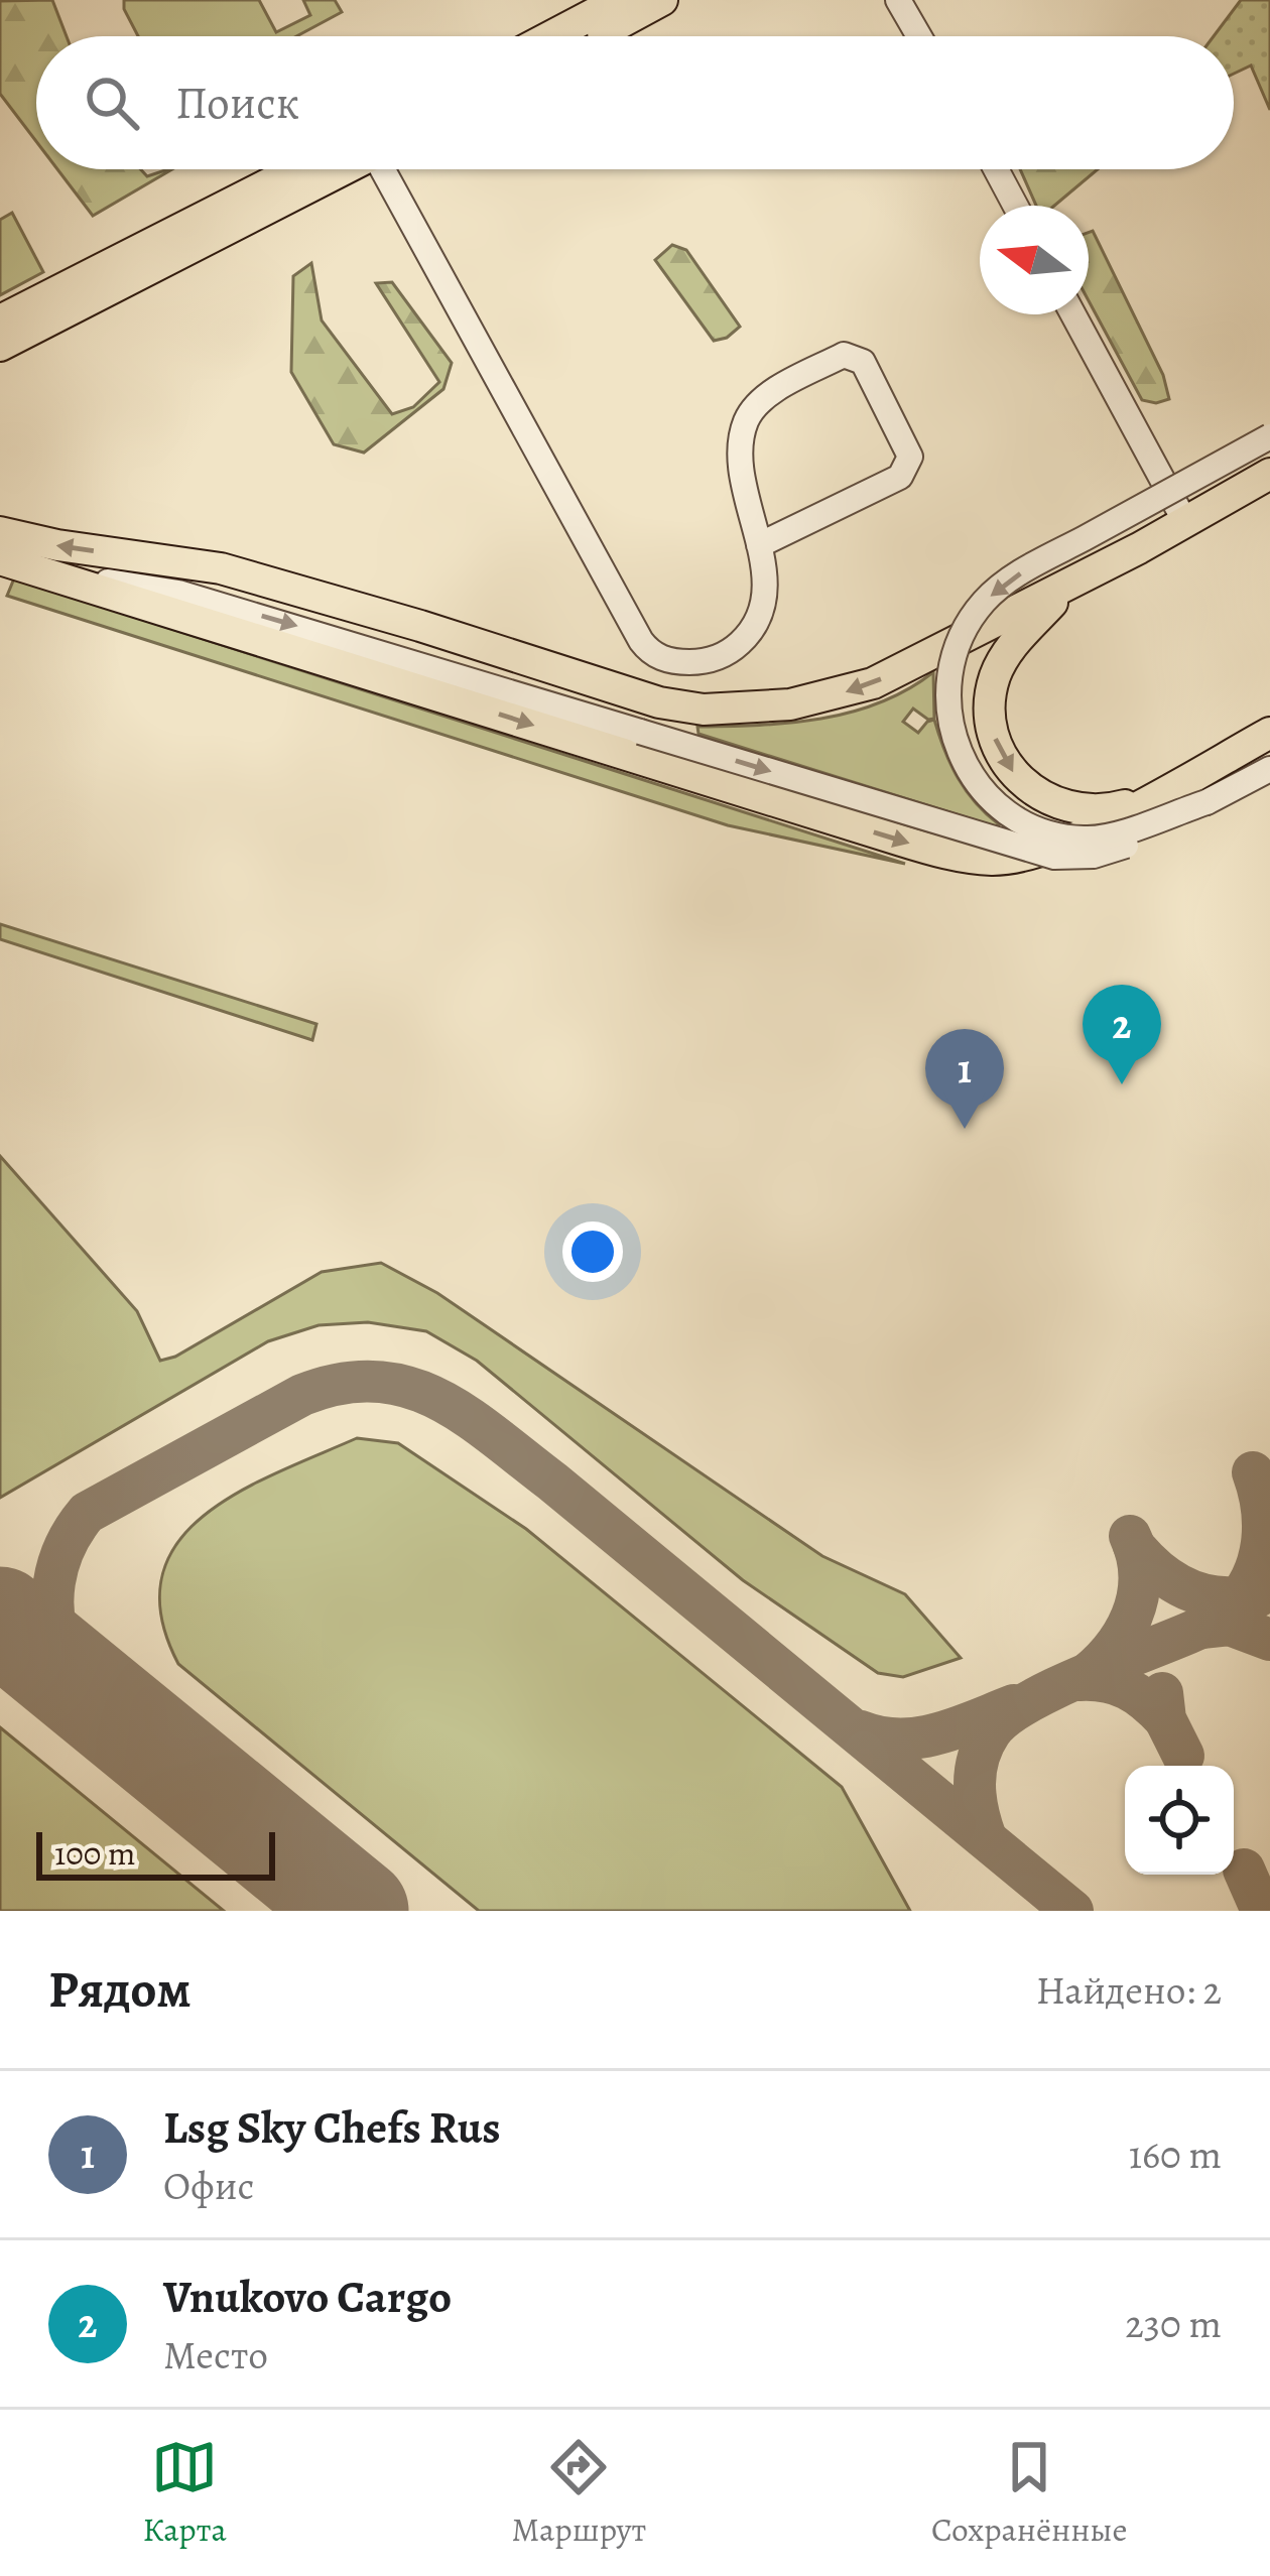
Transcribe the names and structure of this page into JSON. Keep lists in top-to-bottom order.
{
  "scale_bar": "100 m",
  "north": "left",
  "page": {
    "search": "Поиск",
    "pins": ["2", "1"],
    "scale": "100 m",
    "heading": ["Рядом", "Найдено: 2"],
    "list": [
      {
        "mark": "1",
        "name": "Lsg Sky Chefs Rus",
        "note": "Офис",
        "value": "160 m"
      },
      {
        "mark": "2",
        "name": "Vnukovo Cargo",
        "note": "Место",
        "value": "230 m"
      }
    ],
    "nav": ["Карта", "Маршрут", "Сохранённые"]
  }
}
